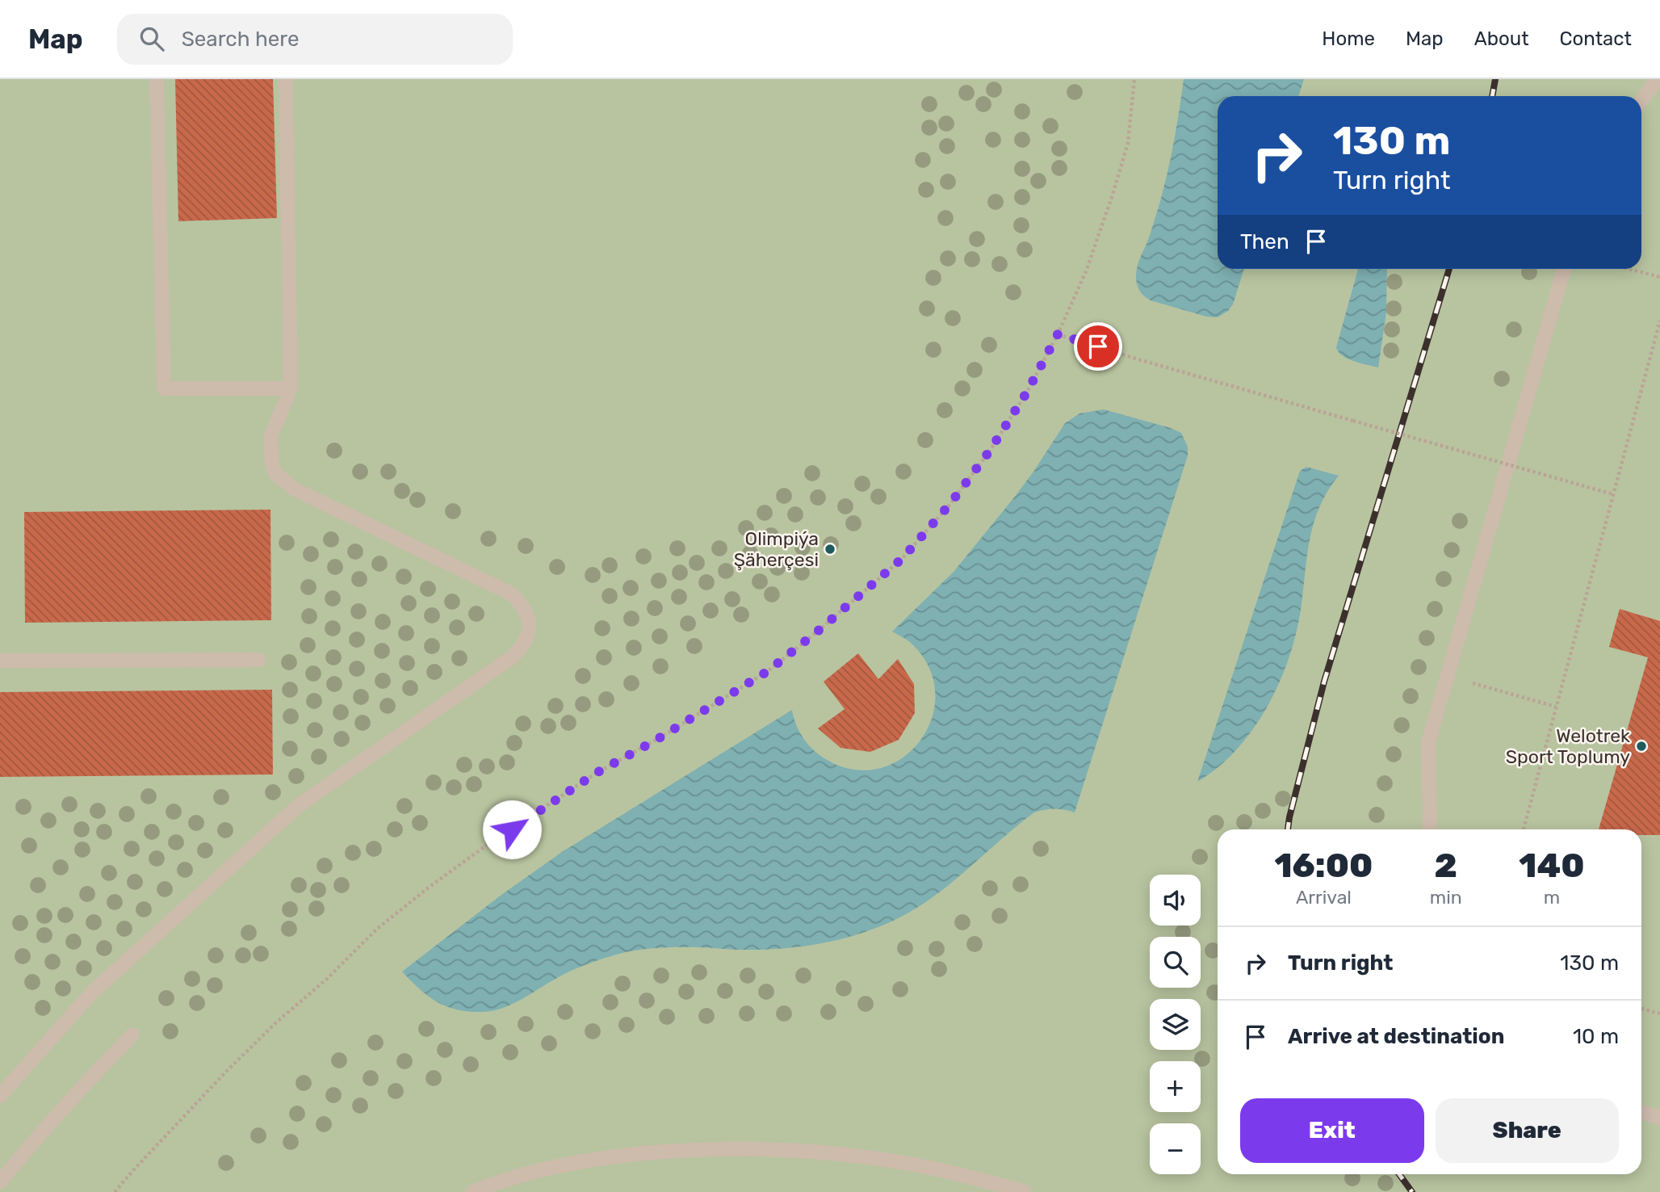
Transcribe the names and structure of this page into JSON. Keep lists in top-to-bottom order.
{
  "places": ["Olimpiýa Şäherçesi", "Welotrek Sport Toplumy"],
  "page": {
    "header": "Map",
    "search": "Search here",
    "nav": [
      "Home",
      "Map",
      "About",
      "Contact"
    ],
    "turn": ["130 m", "Turn right"],
    "then": "Then",
    "eta": [
      "16:00",
      "Arrival",
      "2",
      "min",
      "140",
      "m"
    ],
    "map_buttons": ["+", "−"],
    "list": [
      {
        "name": "Turn right",
        "value": "130 m"
      },
      {
        "name": "Arrive at destination",
        "value": "10 m"
      }
    ],
    "buttons": ["Exit", "Share"]
  }
}
